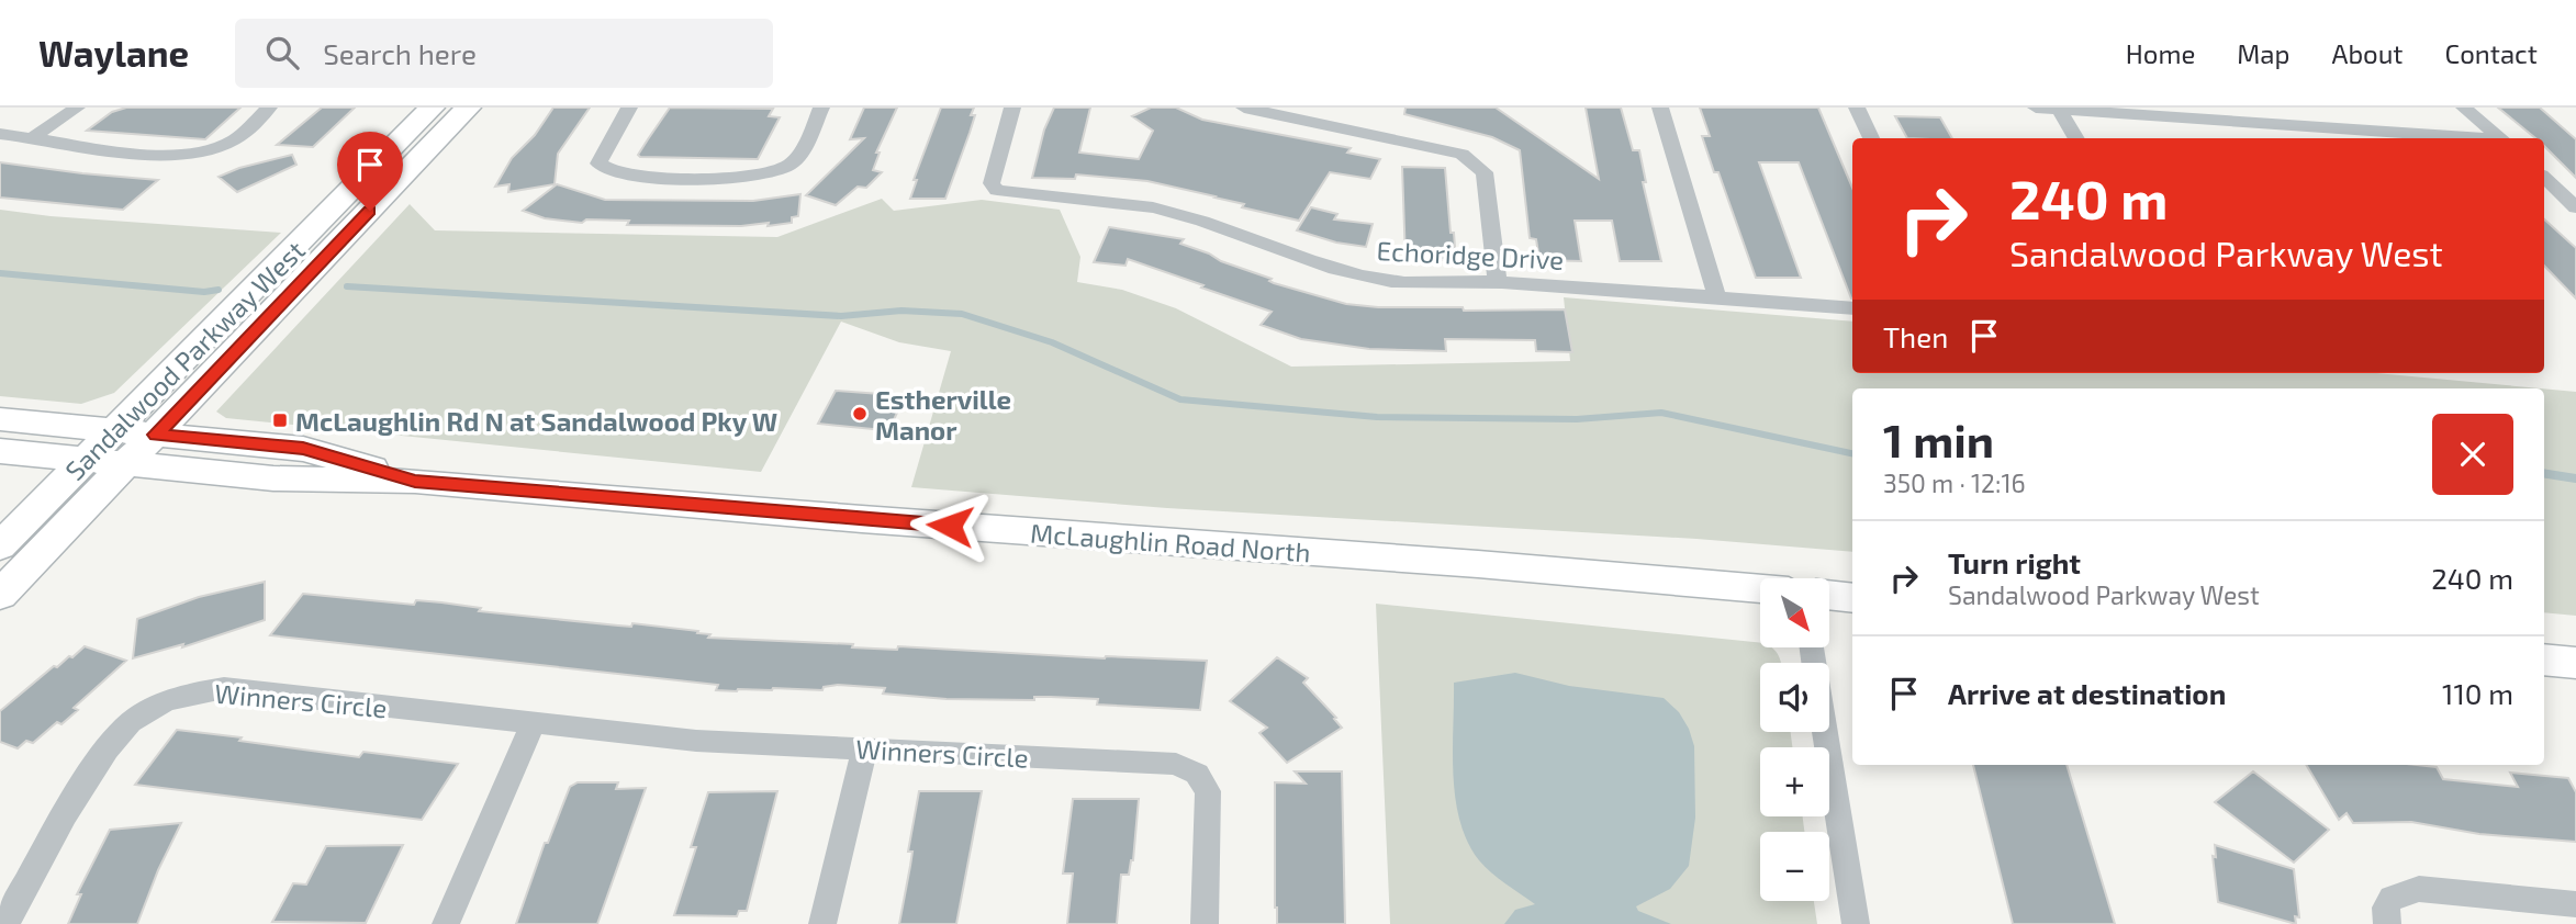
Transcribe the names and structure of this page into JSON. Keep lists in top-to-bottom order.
{
  "streets": {
    "main road": ["Sandalwood Parkway West", "McLaughlin Road North"],
    "street": ["Echoridge Drive", "Winners Circle"]
  },
  "crossings": [
    ["Sandalwood Parkway West", "McLaughlin Road North"]
  ],
  "places": {
    "other": ["Estherville Manor"],
    "transit": ["McLaughlin Rd N at Sandalwood Pky W"]
  },
  "north": "bottom right",
  "page": {
    "header": "Waylane",
    "search": "Search here",
    "nav": [
      "Home",
      "Map",
      "About",
      "Contact"
    ],
    "turn": ["240 m", "Sandalwood Parkway West"],
    "then": "Then",
    "heading": ["1 min", "350 m · 12:16"],
    "list": [
      {
        "name": "Turn right",
        "note": "Sandalwood Parkway West",
        "value": "240 m"
      },
      {
        "name": "Arrive at destination",
        "value": "110 m"
      }
    ],
    "map_buttons": ["+", "−"]
  }
}
